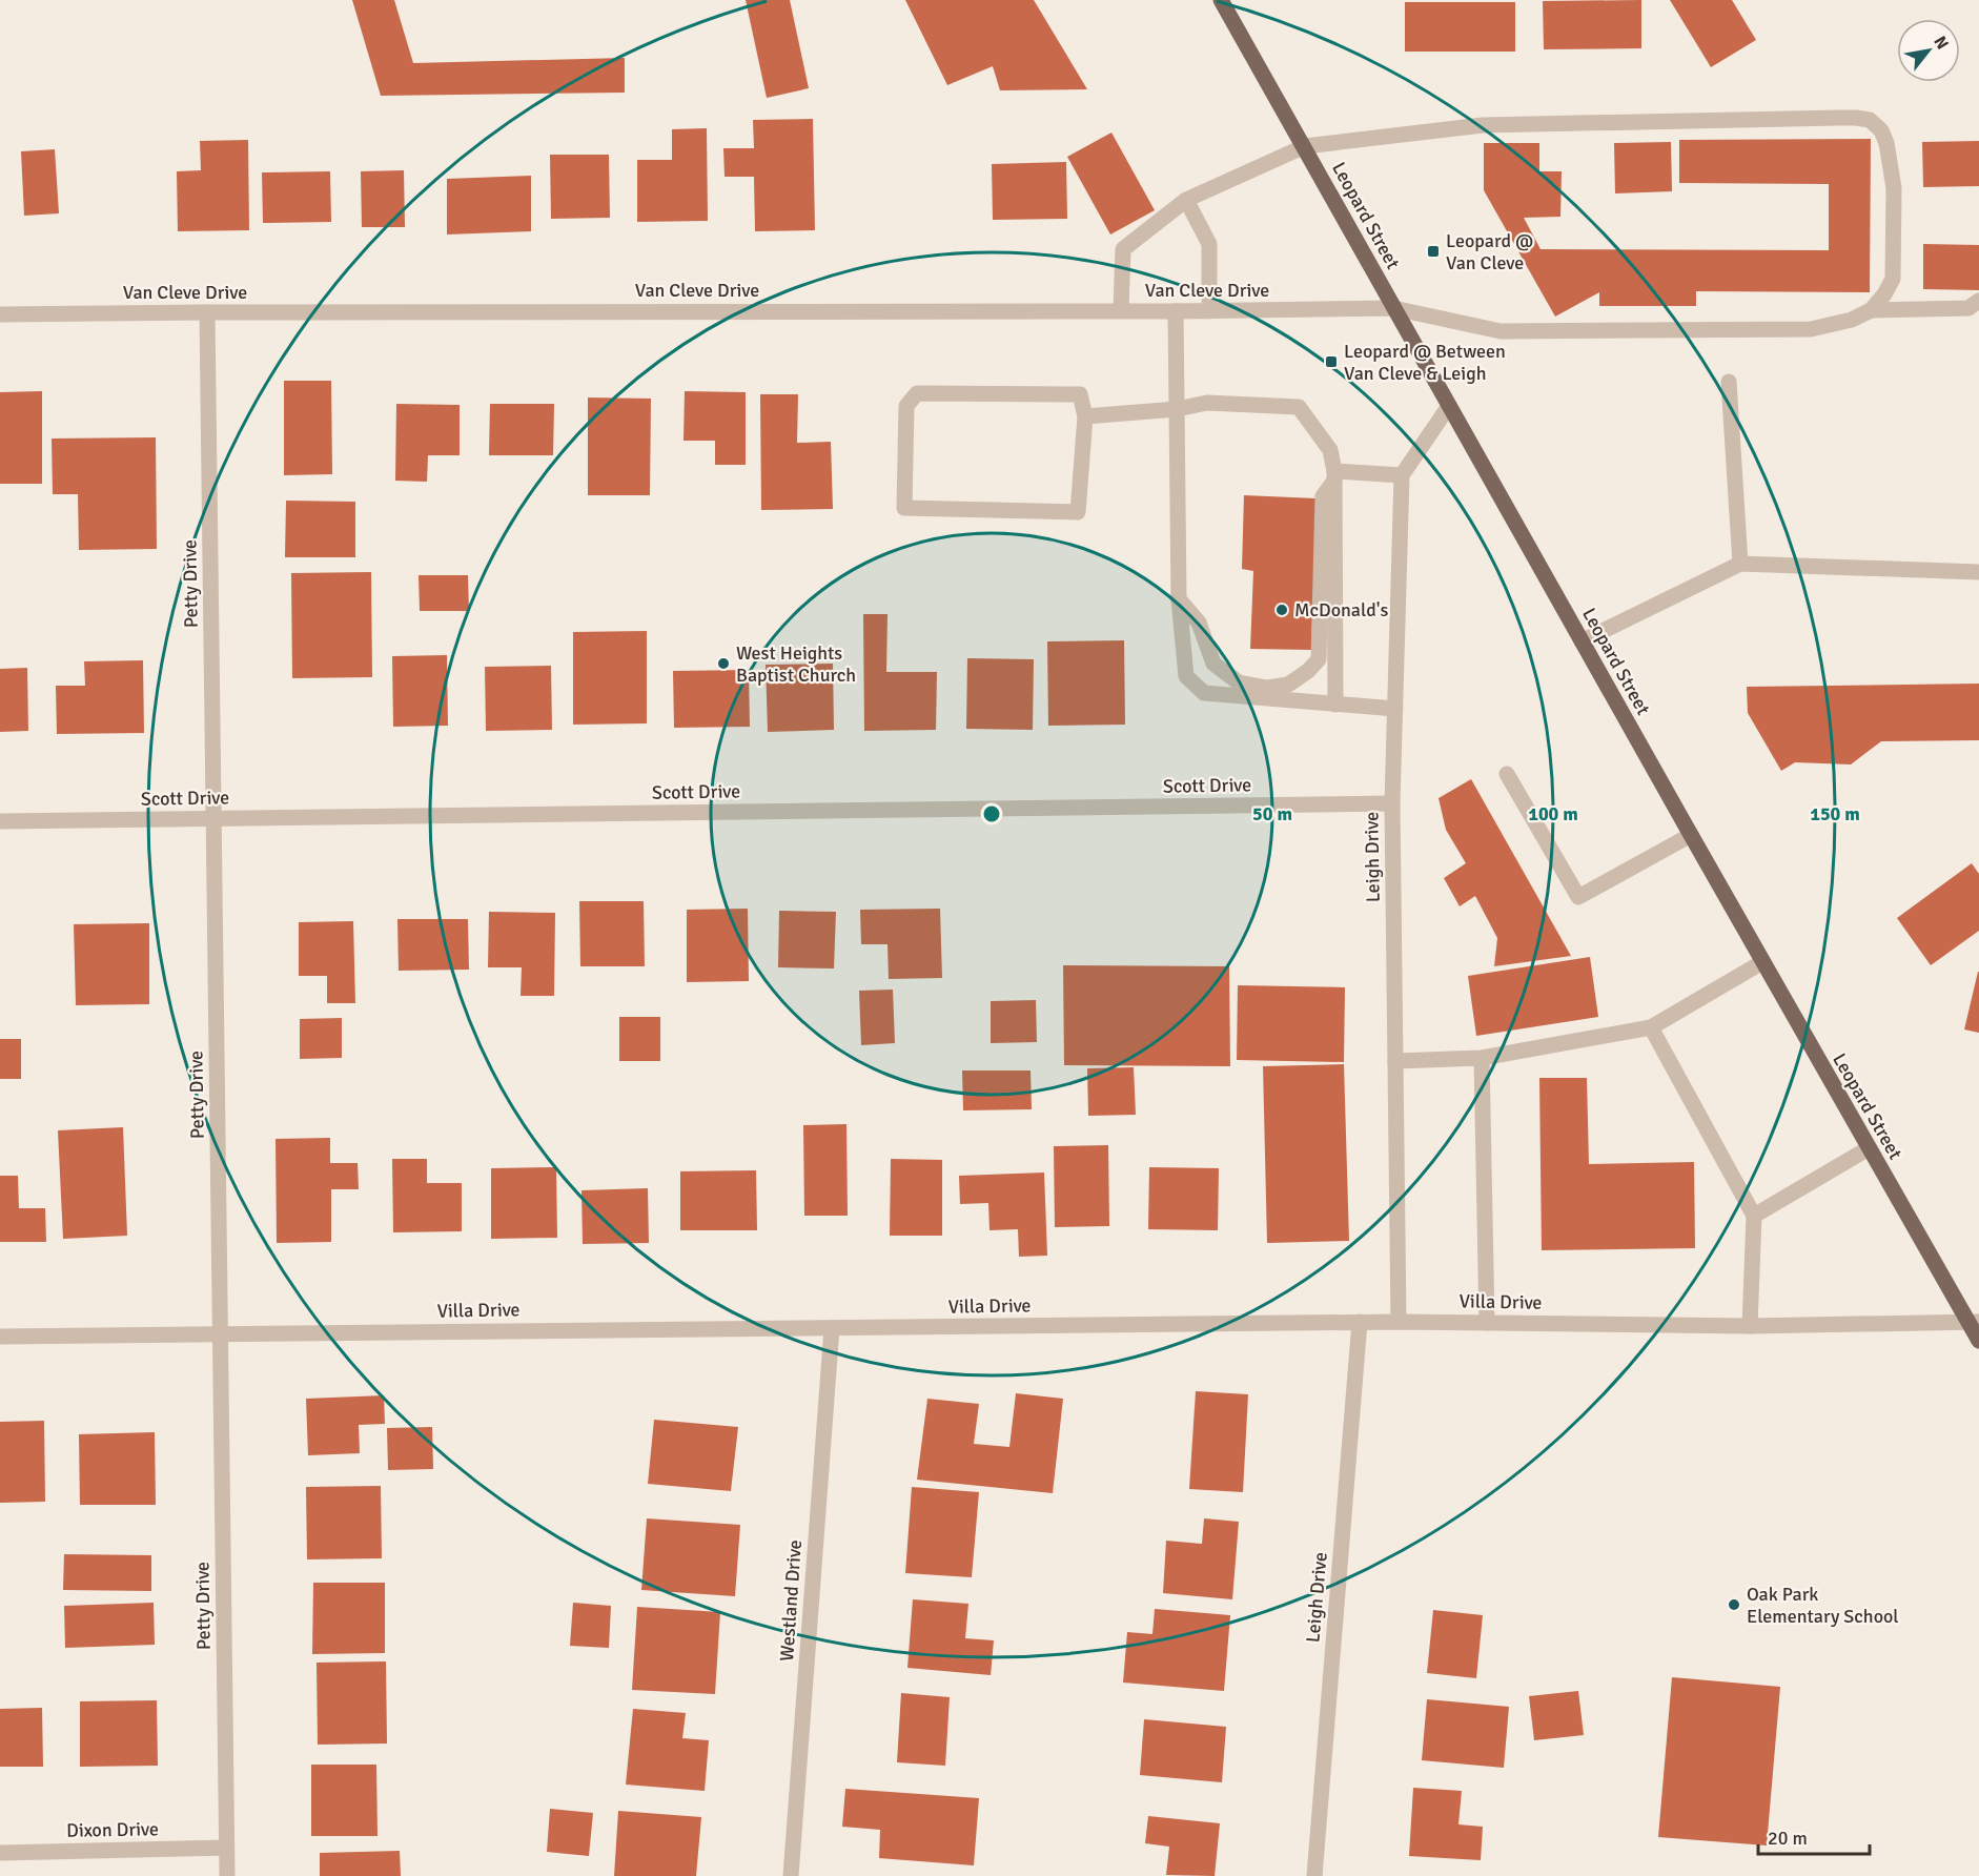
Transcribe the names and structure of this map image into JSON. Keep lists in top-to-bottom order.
{
  "streets": {
    "main road": ["Leopard Street"],
    "street": [
      "Van Cleve Drive",
      "Petty Drive",
      "Scott Drive",
      "Leigh Drive",
      "Villa Drive",
      "Westland Drive",
      "Dixon Drive"
    ]
  },
  "crossings": [
    ["Leopard Street", "Van Cleve Drive"],
    ["Leopard Street", "Villa Drive"],
    ["Van Cleve Drive", "Petty Drive"],
    ["Petty Drive", "Scott Drive"],
    ["Petty Drive", "Villa Drive"],
    ["Petty Drive", "Dixon Drive"],
    ["Scott Drive", "Leigh Drive"],
    ["Leigh Drive", "Villa Drive"],
    ["Villa Drive", "Westland Drive"]
  ],
  "places": {
    "transit": ["Leopard @ Van Cleve", "Leopard @ Between Van Cleve & Leigh"],
    "other": ["McDonald's", "West Heights Baptist Church", "Oak Park Elementary School"]
  },
  "scale_bar": "20 m",
  "north": "top right",
  "rings": ["50 m", "100 m", "150 m"]
}
